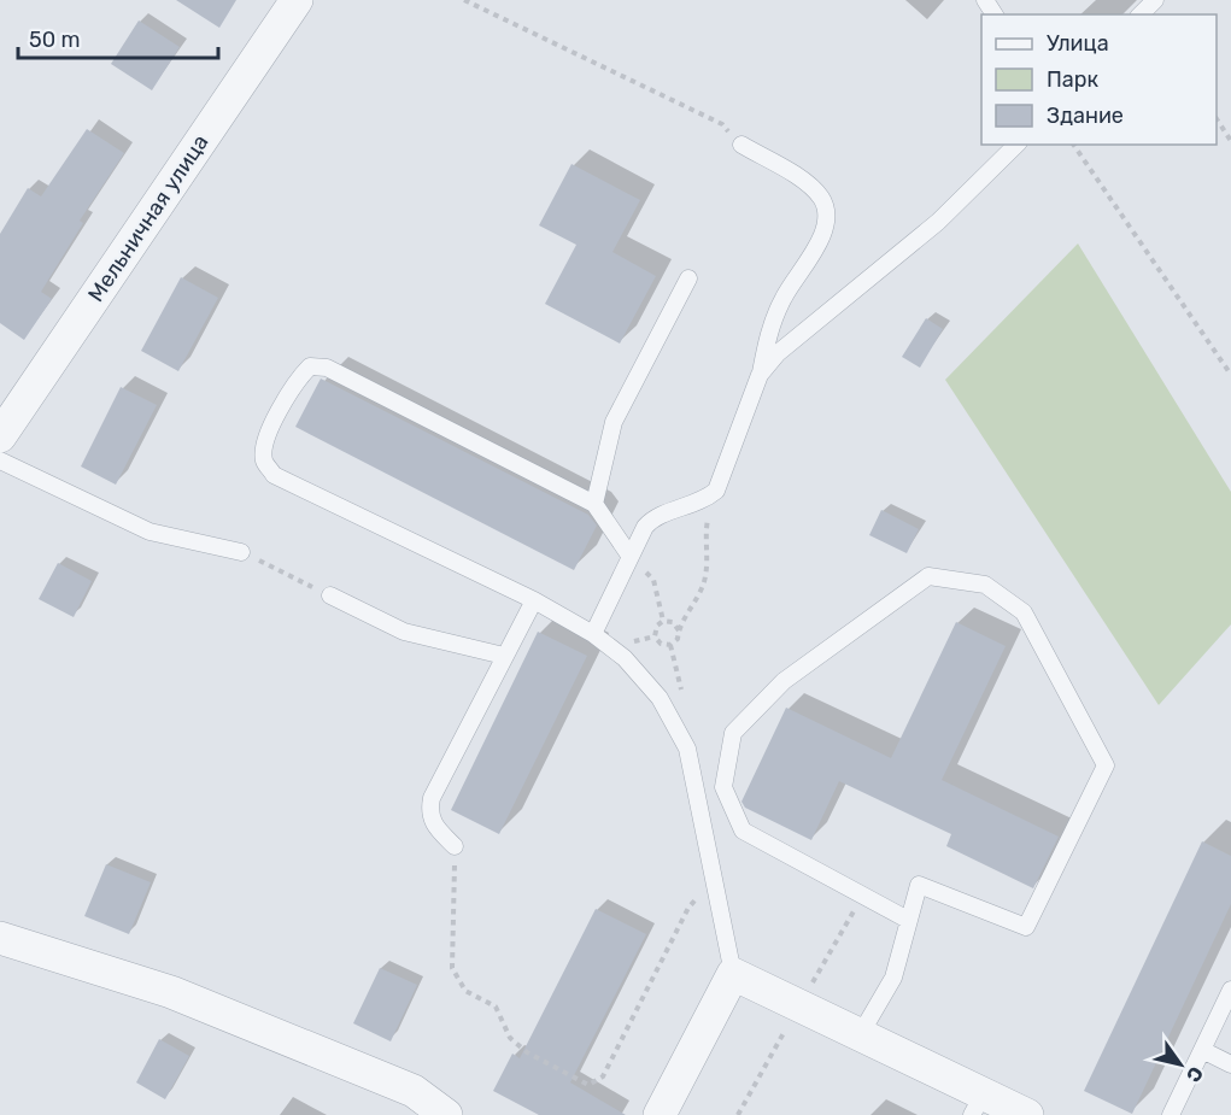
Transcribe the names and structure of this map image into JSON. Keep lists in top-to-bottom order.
{
  "streets": {
    "street": ["Мельничная улица"]
  },
  "legend": ["Улица", "Парк", "Здание"],
  "scale_bar": "50 m",
  "north": "bottom right"
}
